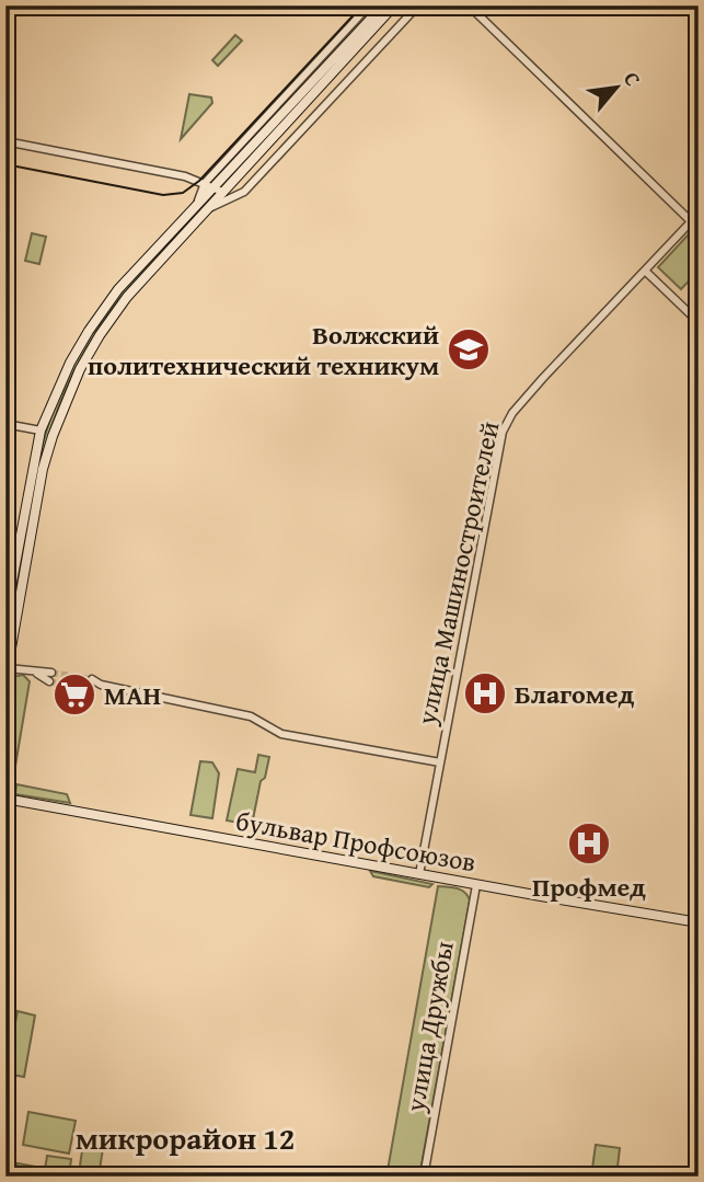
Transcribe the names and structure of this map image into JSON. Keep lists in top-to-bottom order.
{
  "streets": {
    "street": ["улица Машиностроителей", "бульвар Профсоюзов", "улица Дружбы"]
  },
  "crossings": [
    ["улица Машиностроителей", "бульвар Профсоюзов"],
    ["бульвар Профсоюзов", "улица Дружбы"]
  ],
  "districts": ["микрорайон 12"],
  "places": {
    "school or university": ["Волжский политехнический техникум"],
    "hospital": ["Благомед", "Профмед"],
    "supermarket": ["МАН"]
  },
  "north": "top right"
}
